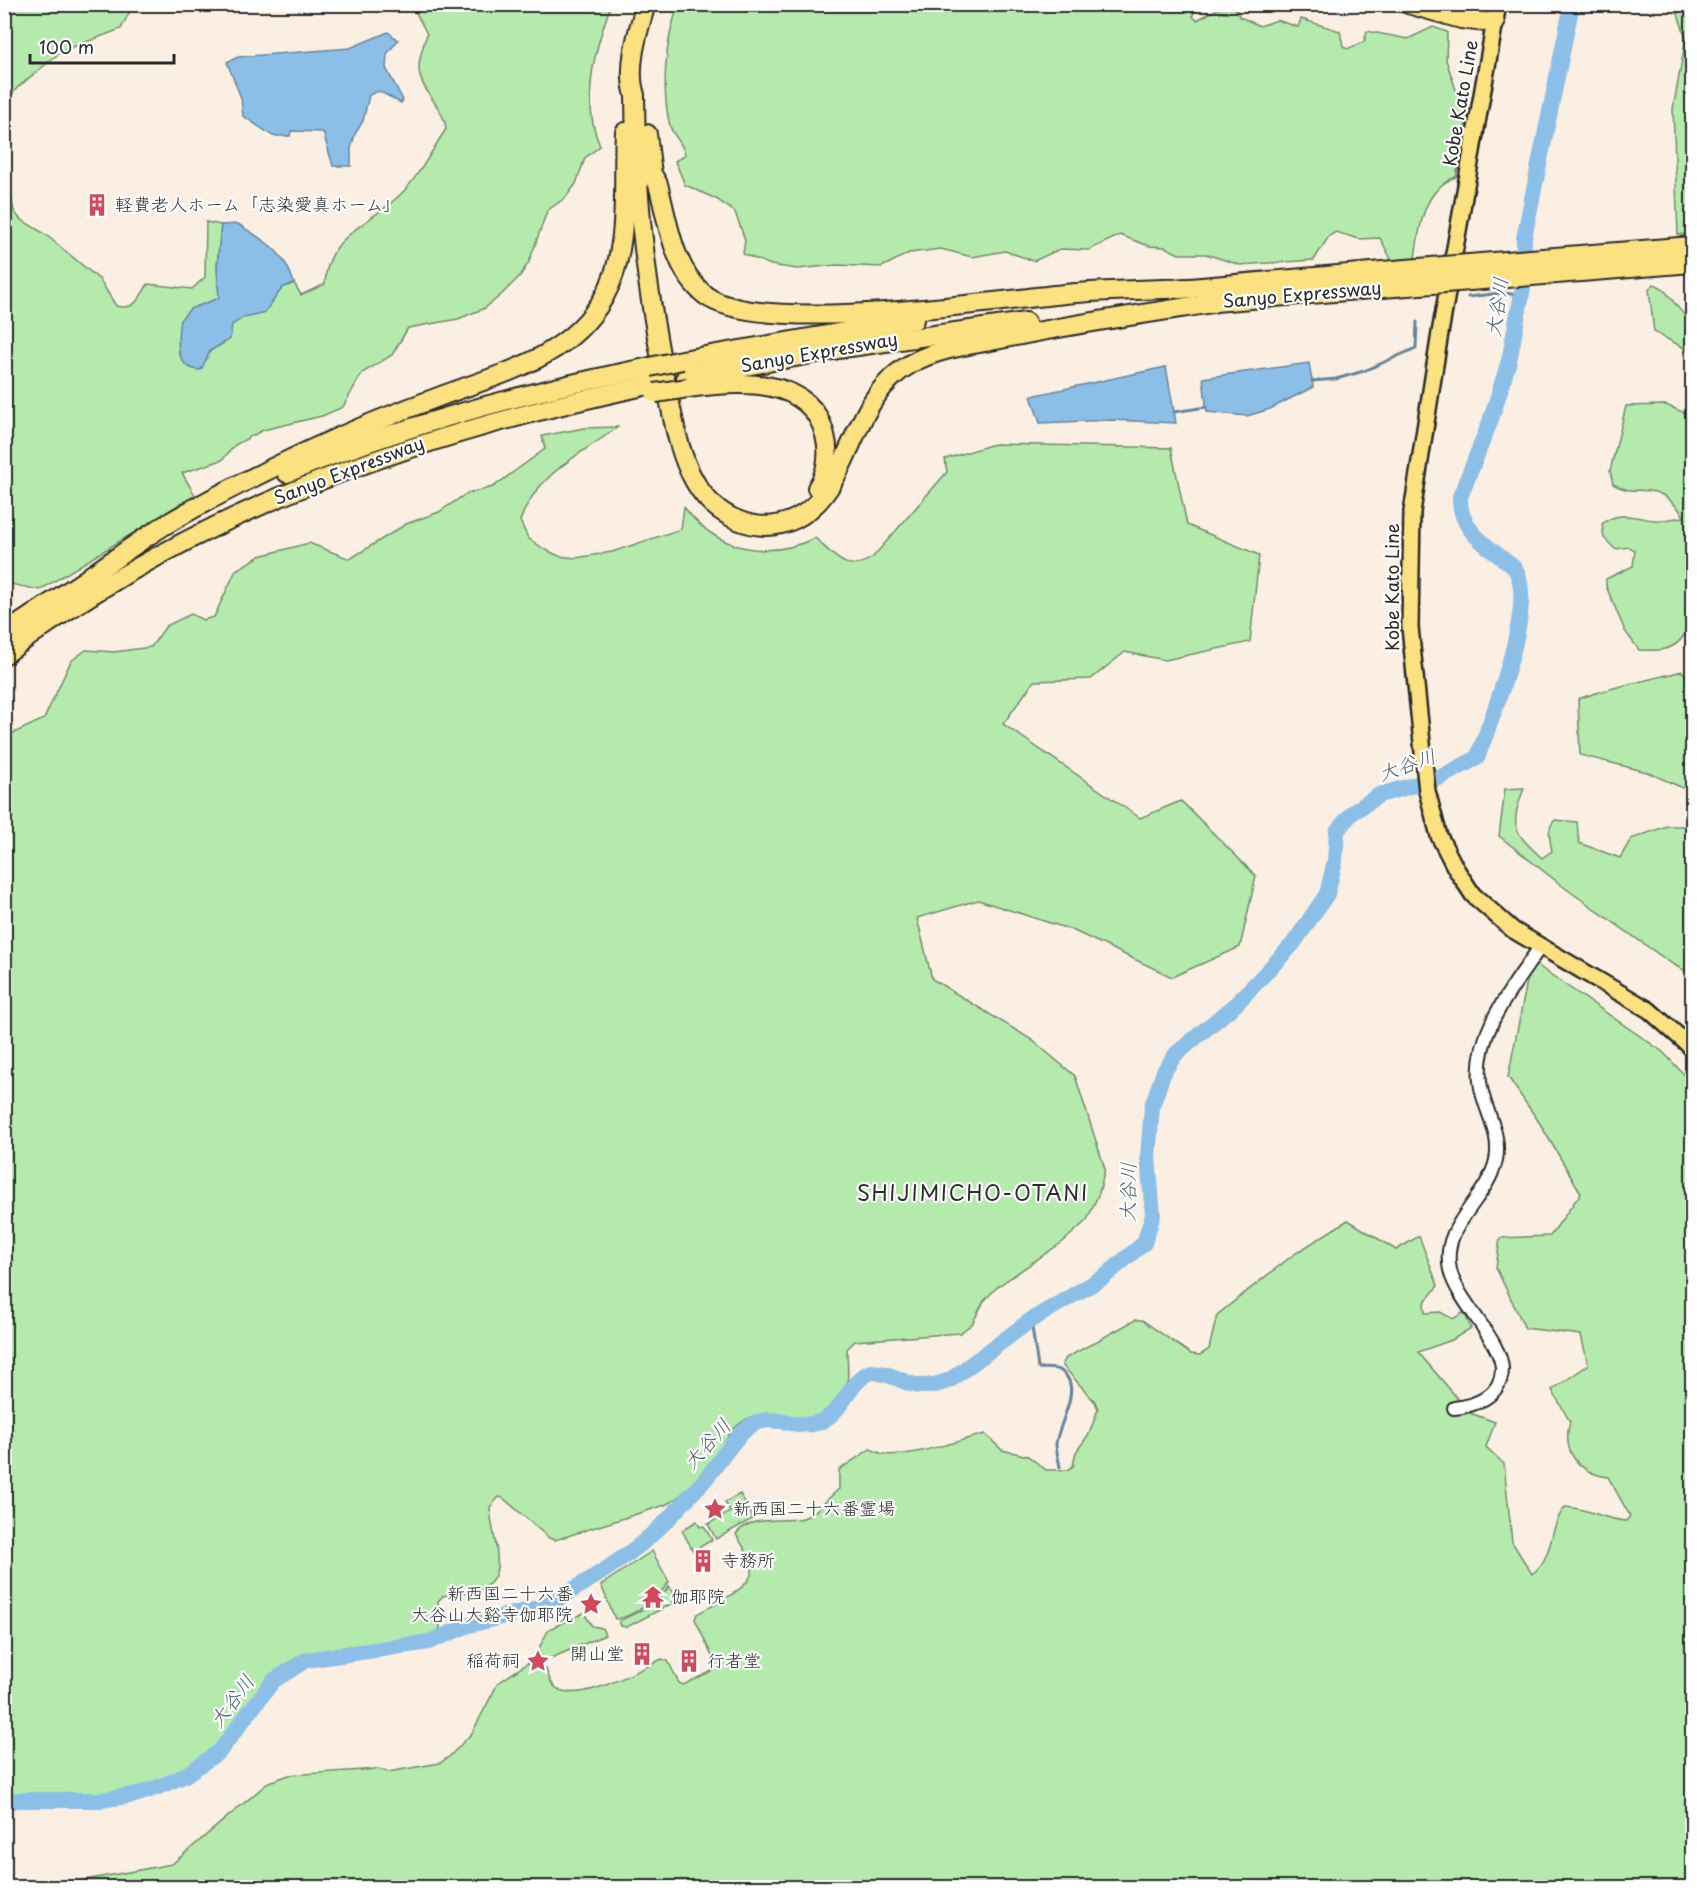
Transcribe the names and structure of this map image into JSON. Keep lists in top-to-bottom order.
{
  "streets": {
    "highway": ["Sanyo Expressway"],
    "main road": ["Kobe Kato Line"]
  },
  "districts": ["SHIJIMICHO-OTANI"],
  "water": ["大谷川"],
  "places": {
    "building": [
      "軽費老人ホーム「志染愛真ホーム」",
      "寺務所",
      "開山堂",
      "行者堂"
    ],
    "place": ["新西国二十六番霊場", "新西国二十六番 大谷山大谿寺伽耶院", "稲荷祠"],
    "temple": ["伽耶院"]
  },
  "scale_bar": "100 m"
}
